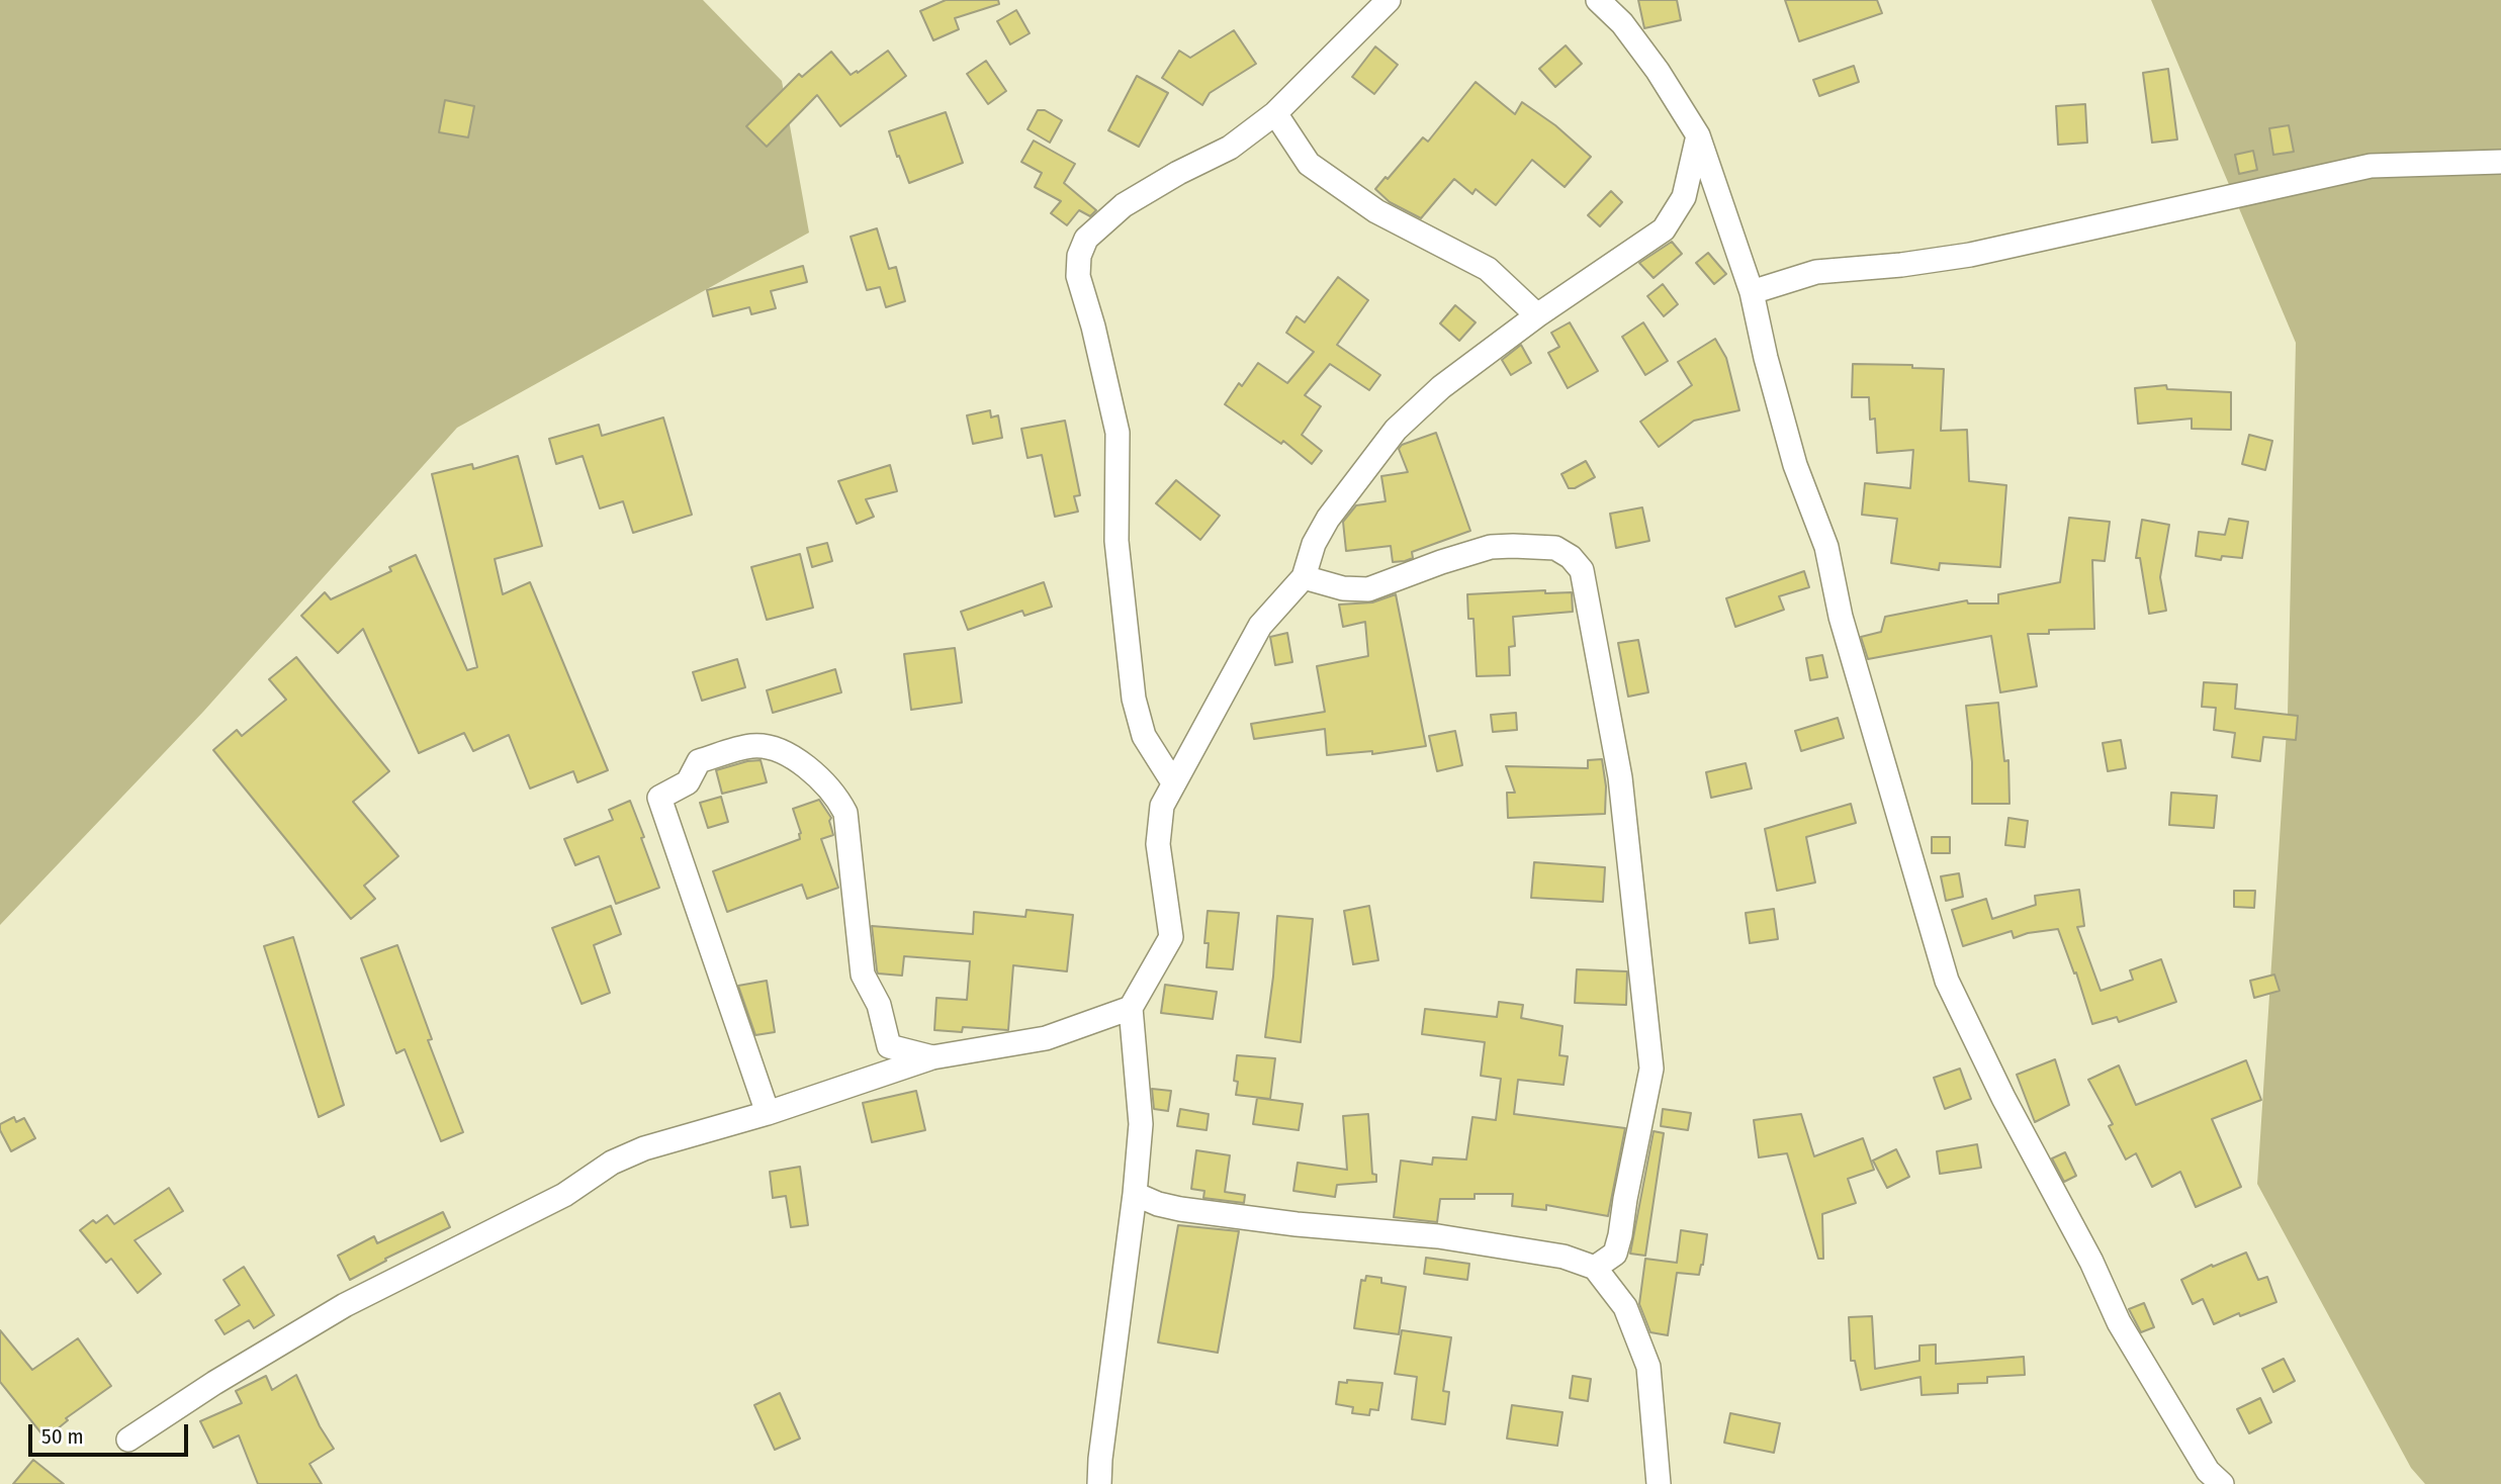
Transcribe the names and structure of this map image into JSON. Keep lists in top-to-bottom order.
{
  "scale_bar": "50 m"
}
